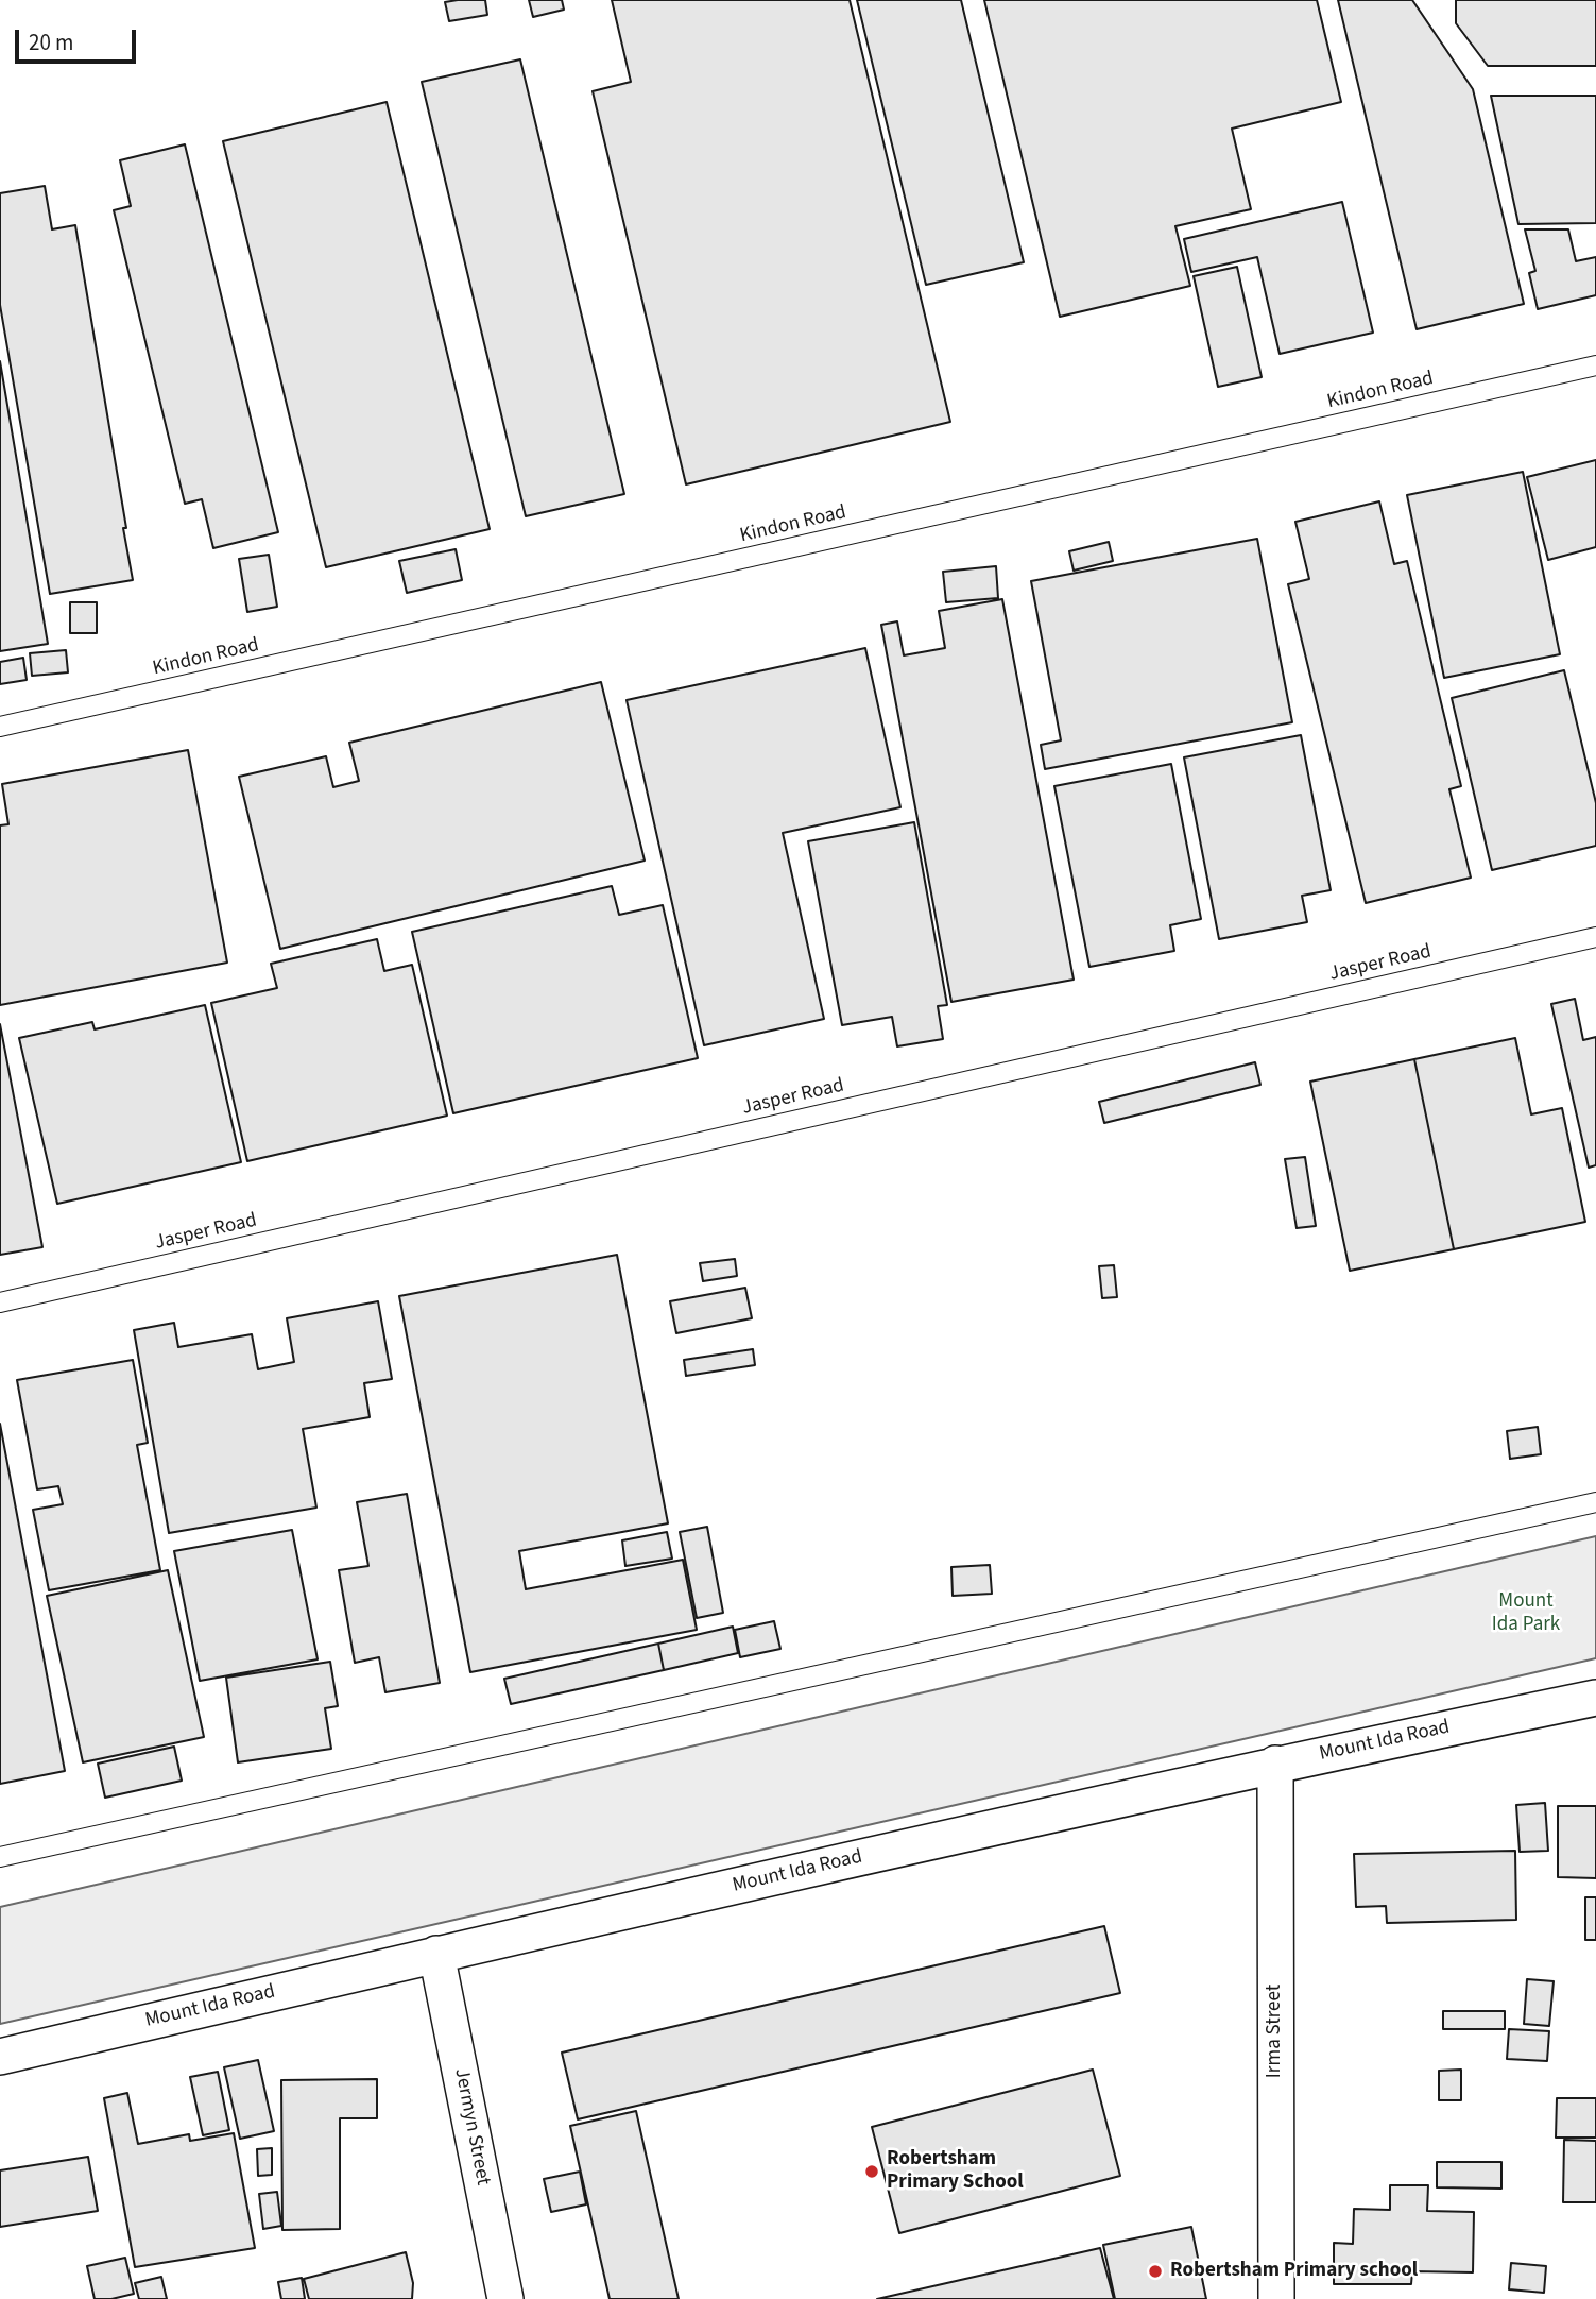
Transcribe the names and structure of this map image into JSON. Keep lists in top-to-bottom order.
{
  "streets": {
    "street": ["Mount Ida Road", "Irma Street", "Jermyn Street"],
    "lane": ["Kindon Road", "Jasper Road"]
  },
  "crossings": [
    ["Mount Ida Road", "Irma Street"],
    ["Mount Ida Road", "Jermyn Street"]
  ],
  "parks": ["Mount Ida Park"],
  "places": ["Robertsham Primary School", "Robertsham Primary school"],
  "scale_bar": "20 m"
}
